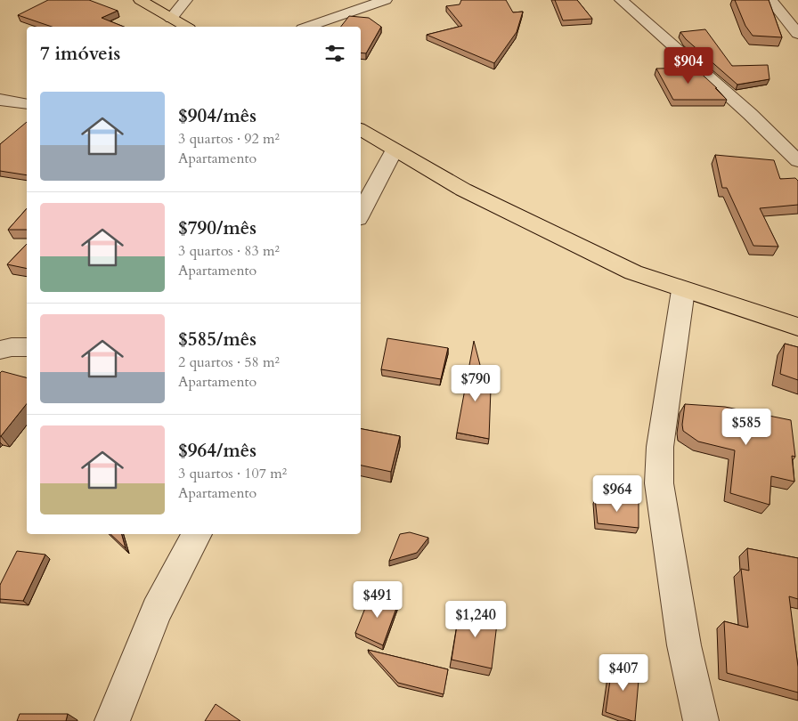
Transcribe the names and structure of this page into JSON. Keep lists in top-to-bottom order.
{
  "page": {
    "heading": "7 imóveis",
    "price": [
      "$904",
      "$790",
      "$585",
      "$964",
      "$491",
      "$1,240",
      "$407"
    ],
    "list": [
      {
        "name": "$904/mês",
        "note": "3 quartos · 92 m² · Apartamento"
      },
      {
        "name": "$790/mês",
        "note": "3 quartos · 83 m² · Apartamento"
      },
      {
        "name": "$585/mês",
        "note": "2 quartos · 58 m² · Apartamento"
      },
      {
        "name": "$964/mês",
        "note": "3 quartos · 107 m² · Apartamento"
      }
    ]
  }
}
